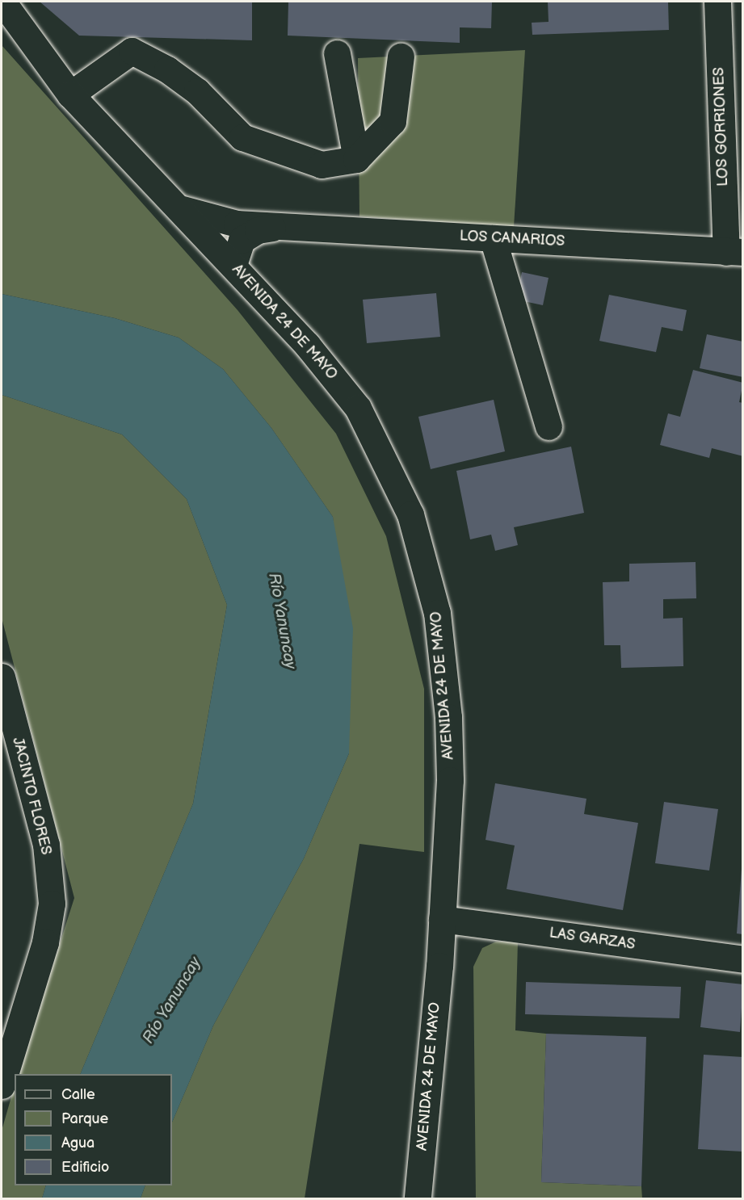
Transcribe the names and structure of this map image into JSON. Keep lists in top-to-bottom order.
{
  "streets": {
    "street": [
      "LOS GORRIONES",
      "LOS CANARIOS",
      "AVENIDA 24 DE MAYO",
      "JACINTO FLORES",
      "LAS GARZAS"
    ]
  },
  "crossings": [
    ["LOS GORRIONES", "LOS CANARIOS"],
    ["LOS CANARIOS", "AVENIDA 24 DE MAYO"],
    ["AVENIDA 24 DE MAYO", "LAS GARZAS"]
  ],
  "water": ["Río Yanuncay"],
  "legend": [
    "Calle",
    "Parque",
    "Agua",
    "Edificio"
  ]
}
